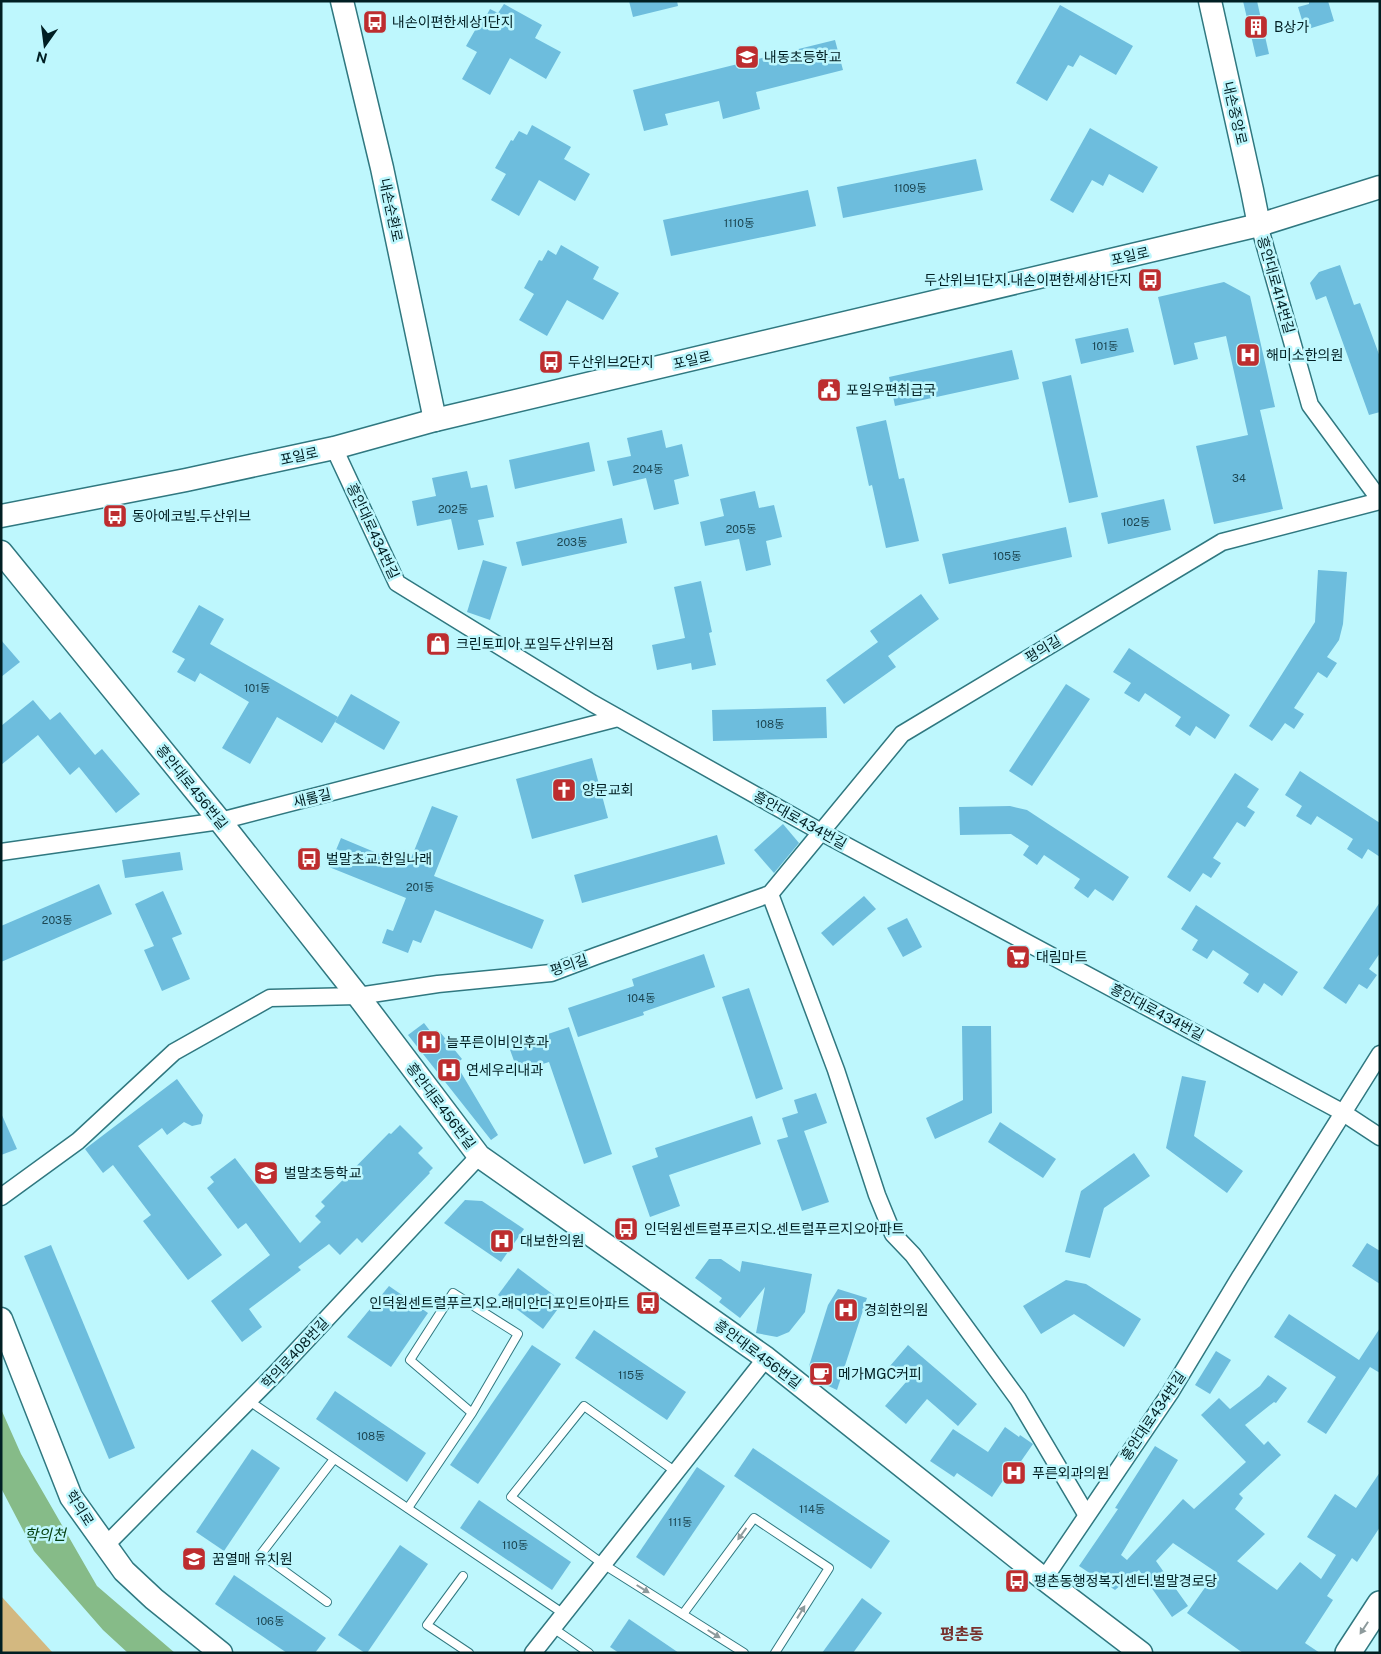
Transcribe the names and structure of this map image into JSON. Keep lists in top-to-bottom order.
{
  "streets": {
    "street": [
      "내손중앙로",
      "내손순환로",
      "포일로",
      "흥안대로414번길",
      "흥안대로434번길",
      "평의길",
      "흥안대로456번길",
      "새롬길",
      "학의로408번길",
      "학의로"
    ]
  },
  "crossings": [
    ["내손중앙로", "포일로"],
    ["내손중앙로", "흥안대로414번길"],
    ["내손순환로", "포일로"],
    ["포일로", "흥안대로414번길"],
    ["포일로", "흥안대로434번길"],
    ["흥안대로414번길", "평의길"],
    ["흥안대로434번길", "평의길"],
    ["흥안대로434번길", "새롬길"],
    ["평의길", "흥안대로456번길"],
    ["흥안대로456번길", "새롬길"],
    ["흥안대로456번길", "학의로408번길"],
    ["학의로408번길", "학의로"]
  ],
  "districts": ["평촌동"],
  "water": ["학의천"],
  "places": {
    "bus stop": [
      "내손이편한세상1단지",
      "두산위브1단지.내손이편한세상1단지",
      "두산위브2단지",
      "동아에코빌.두산위브",
      "벌말초교.한일나래",
      "인덕원센트럴푸르지오.센트럴푸르지오아파트",
      "인덕원센트럴푸르지오.래미안더포인트아파트",
      "평촌동행정복지센터.벌말경로당"
    ],
    "building": ["B상가"],
    "school or university": ["내동초등학교", "벌말초등학교", "꿈열매 유치원"],
    "hospital": [
      "해미소한의원",
      "늘푸른이비인후과",
      "연세우리내과",
      "대보한의원",
      "경희한의원",
      "푸른외과의원"
    ],
    "public building": ["포일우편취급국"],
    "shop": ["크린토피아 포일두산위브점"],
    "church": ["양문교회"],
    "supermarket": ["대림마트"],
    "cafe": ["메가MGC커피"]
  },
  "house_numbers": [
    "1109동",
    "1110동",
    "101동",
    "204동",
    "34",
    "202동",
    "102동",
    "205동",
    "203동",
    "105동",
    "101동",
    "108동",
    "201동",
    "203동",
    "104동",
    "115동",
    "108동",
    "114동",
    "111동",
    "110동",
    "106동"
  ],
  "north": "bottom"
}
